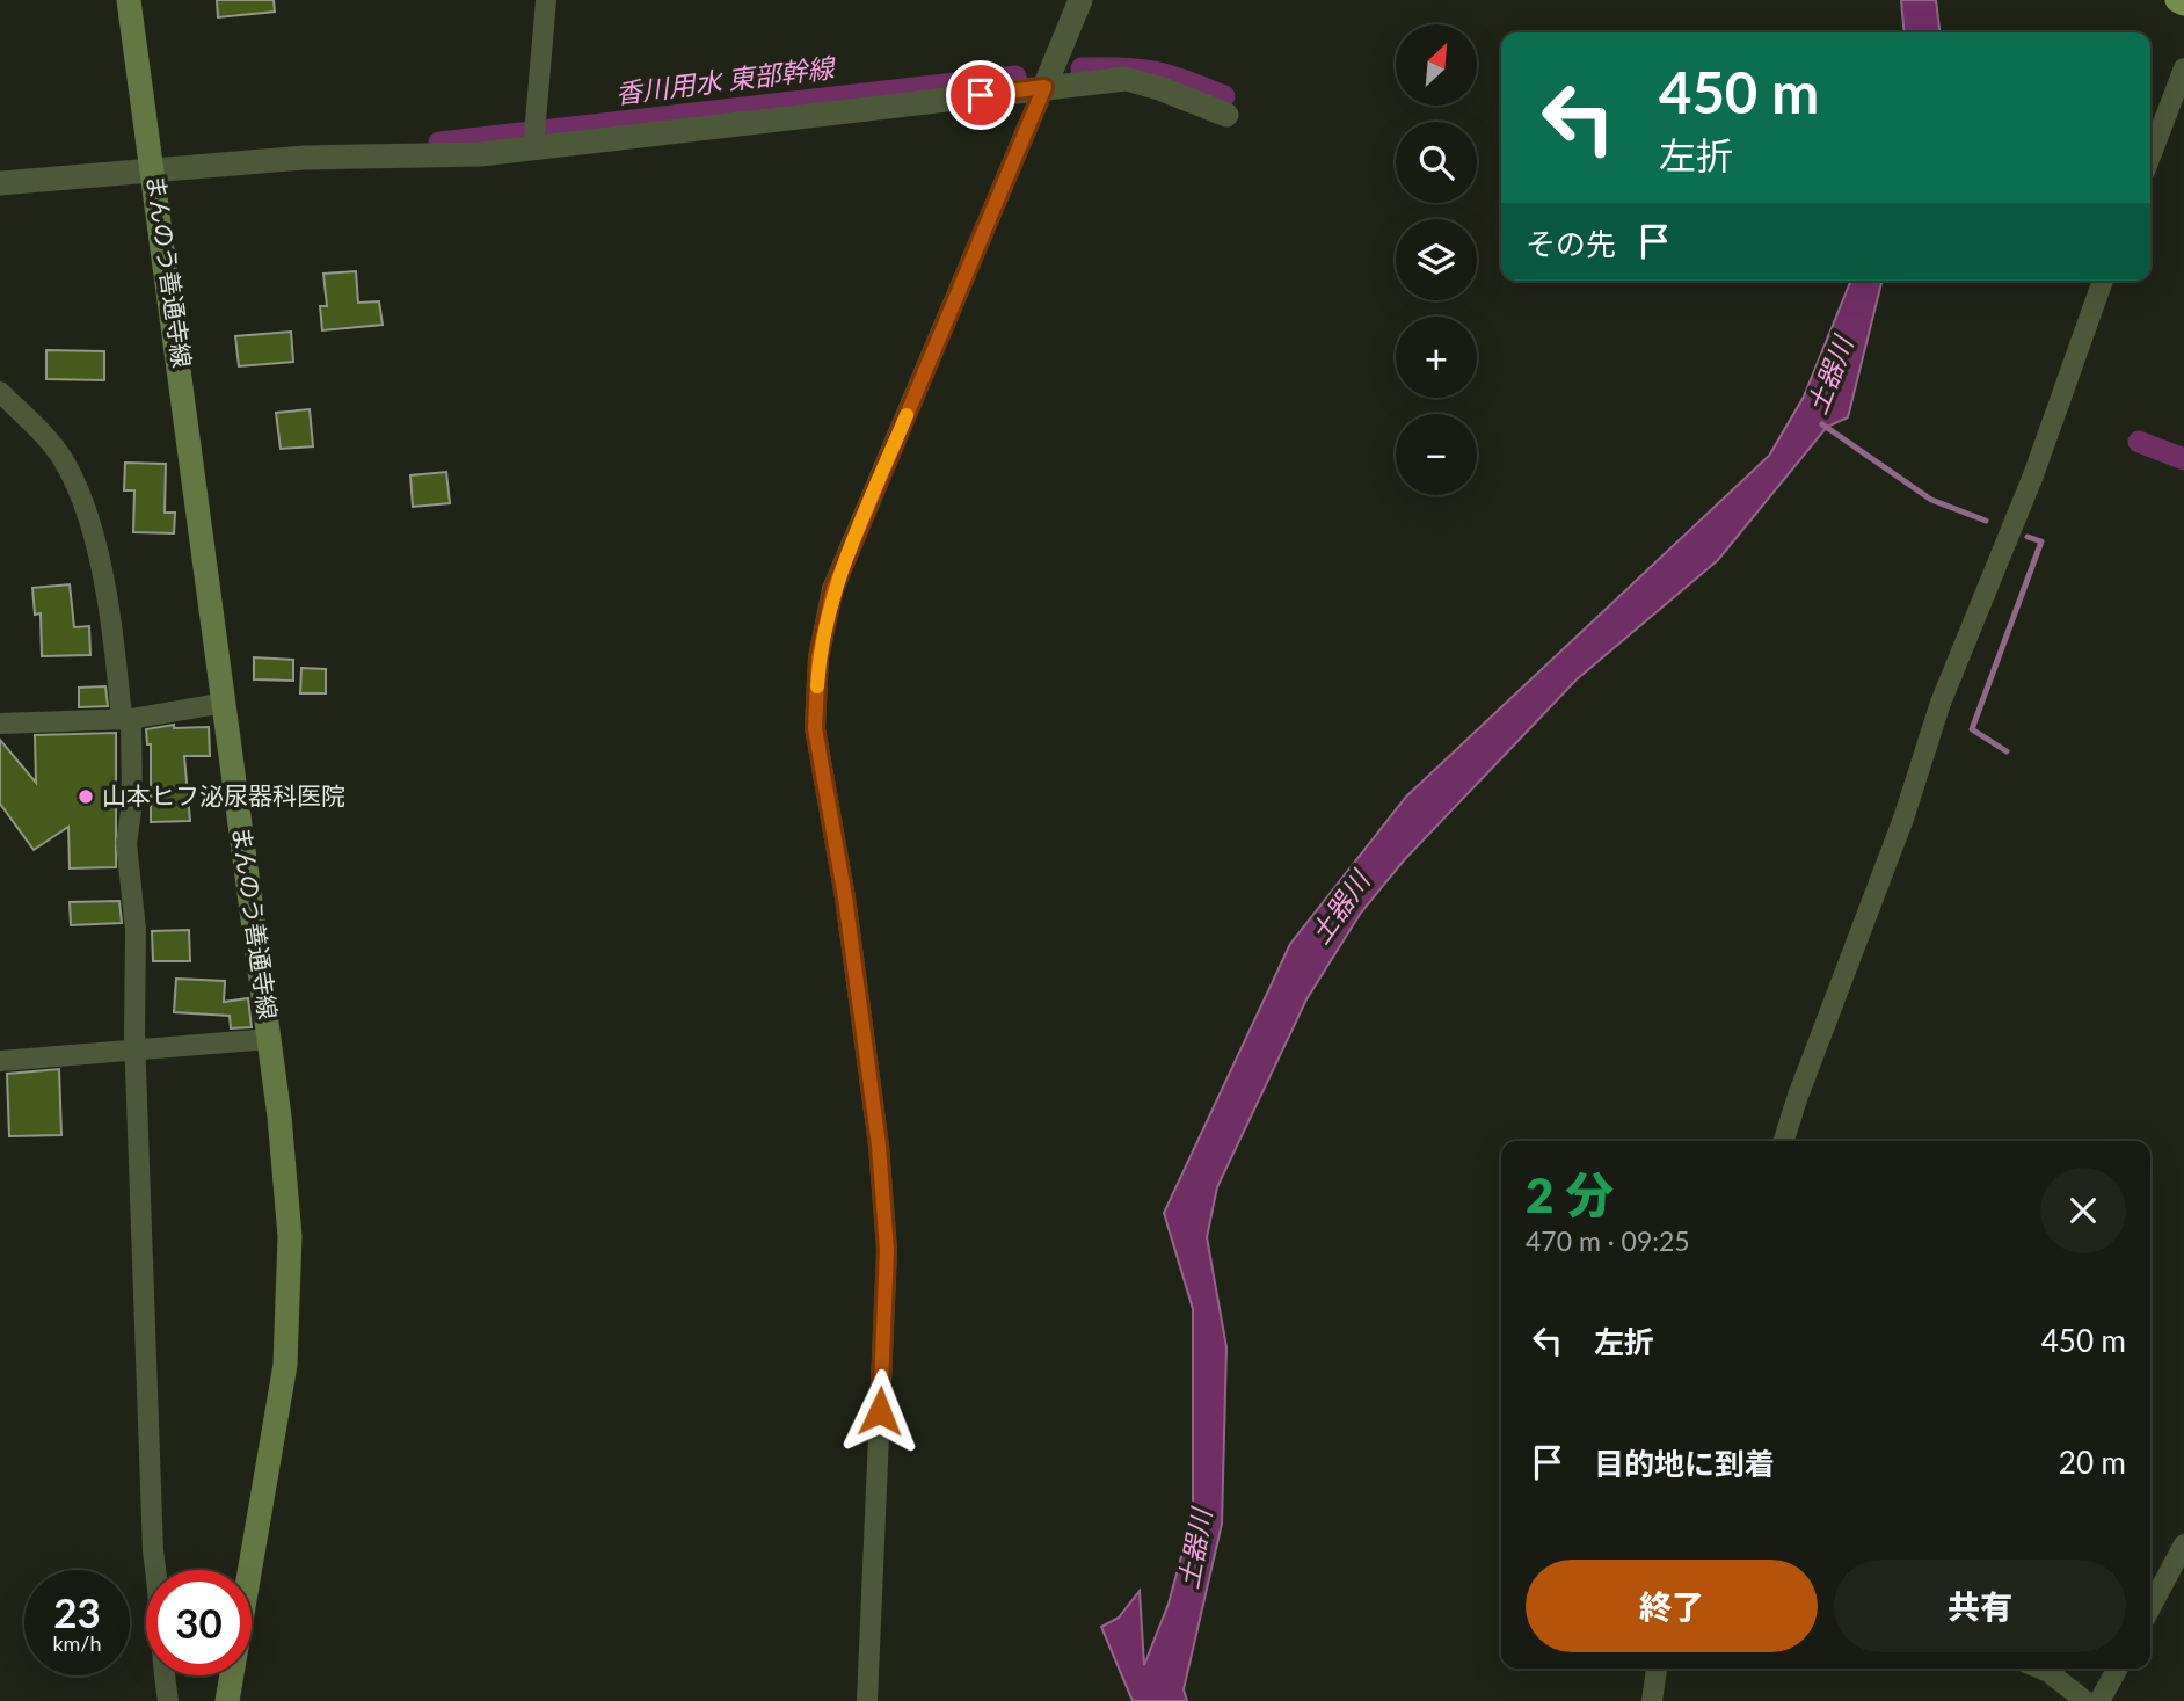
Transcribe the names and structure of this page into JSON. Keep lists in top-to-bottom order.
{
  "streets": {
    "main road": ["まんのう善通寺線"]
  },
  "water": ["香川用水 東部幹線", "土器川"],
  "places": ["山本ヒフ泌尿器科医院"],
  "north": "top right",
  "page": {
    "map_buttons": ["+", "−"],
    "turn": ["450 m", "左折"],
    "then": "その先",
    "heading": ["2 分", "470 m · 09:25"],
    "list": [
      {
        "name": "左折",
        "value": "450 m"
      },
      {
        "name": "目的地に到着",
        "value": "20 m"
      }
    ],
    "buttons": ["終了", "共有"],
    "speed": "23 km/h",
    "limit": "30"
  }
}
